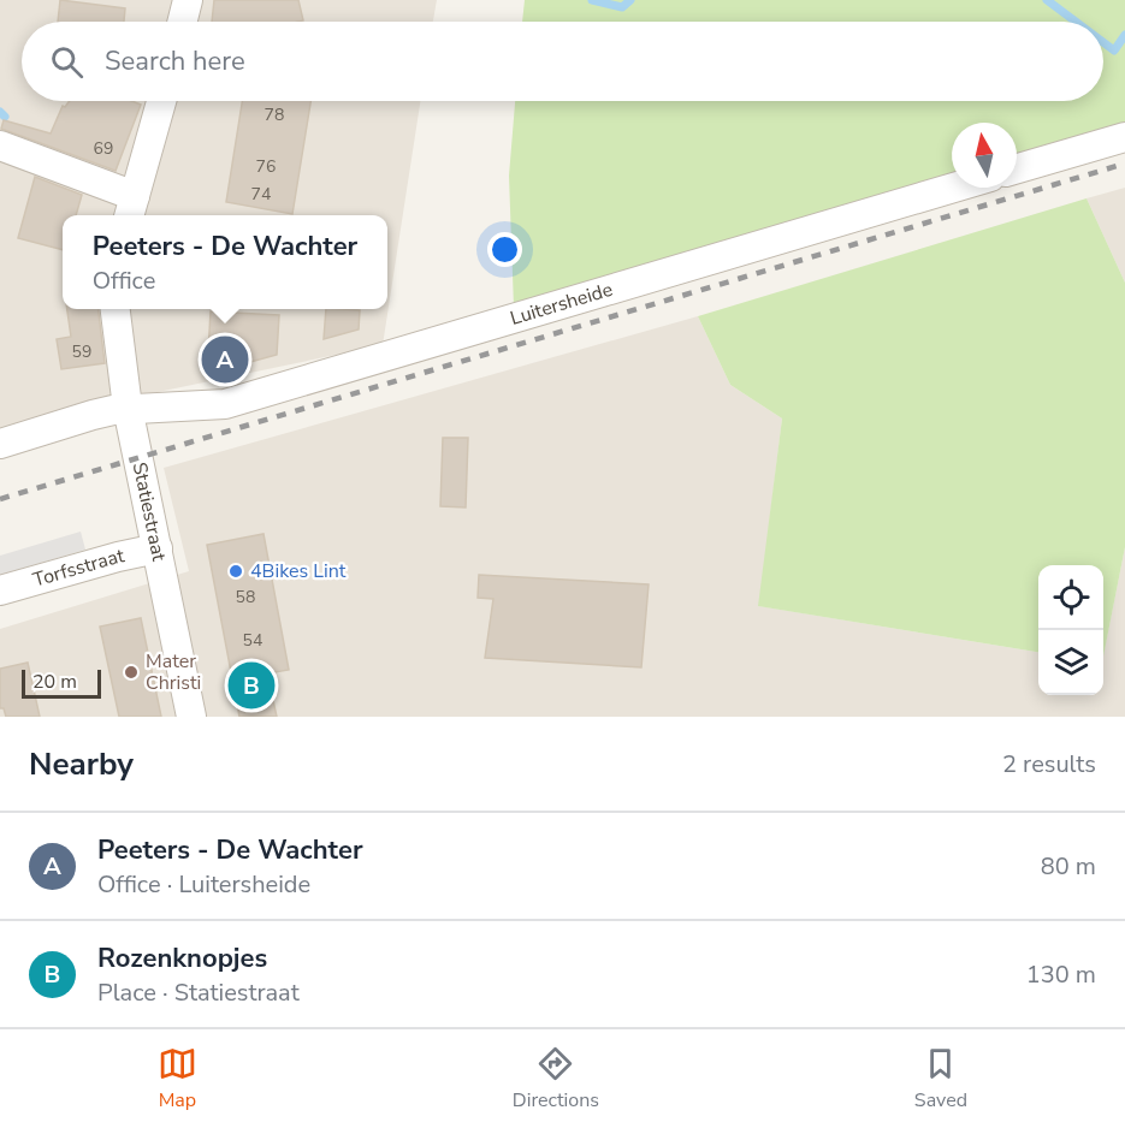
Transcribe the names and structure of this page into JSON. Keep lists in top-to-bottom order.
{
  "streets": {
    "street": ["Luitersheide", "Statiestraat", "Torfsstraat"]
  },
  "crossings": [
    ["Luitersheide", "Statiestraat"],
    ["Statiestraat", "Torfsstraat"]
  ],
  "places": ["4Bikes Lint", "Mater Christi"],
  "house_numbers": [
    "78",
    "69",
    "76",
    "74",
    "59",
    "58",
    "54"
  ],
  "scale_bar": "20 m",
  "north": "top",
  "page": {
    "search": "Search here",
    "popup": ["Peeters - De Wachter", "Office"],
    "pins": ["A", "B"],
    "scale": "20 m",
    "heading": ["Nearby", "2 results"],
    "list": [
      {
        "mark": "A",
        "name": "Peeters - De Wachter",
        "note": "Office · Luitersheide",
        "value": "80 m"
      },
      {
        "mark": "B",
        "name": "Rozenknopjes",
        "note": "Place · Statiestraat",
        "value": "130 m"
      }
    ],
    "nav": ["Map", "Directions", "Saved"]
  }
}
